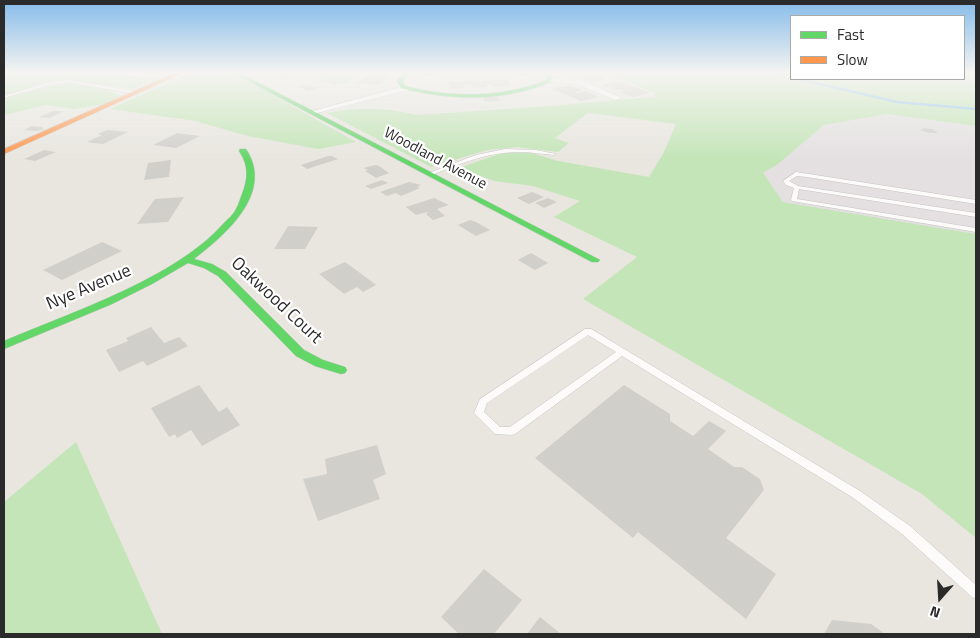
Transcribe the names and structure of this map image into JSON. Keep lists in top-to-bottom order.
{
  "streets": {
    "street": ["Woodland Avenue", "Nye Avenue", "Oakwood Court"]
  },
  "crossings": [
    ["Nye Avenue", "Oakwood Court"]
  ],
  "legend": ["Fast", "Slow"],
  "north": "bottom"
}
